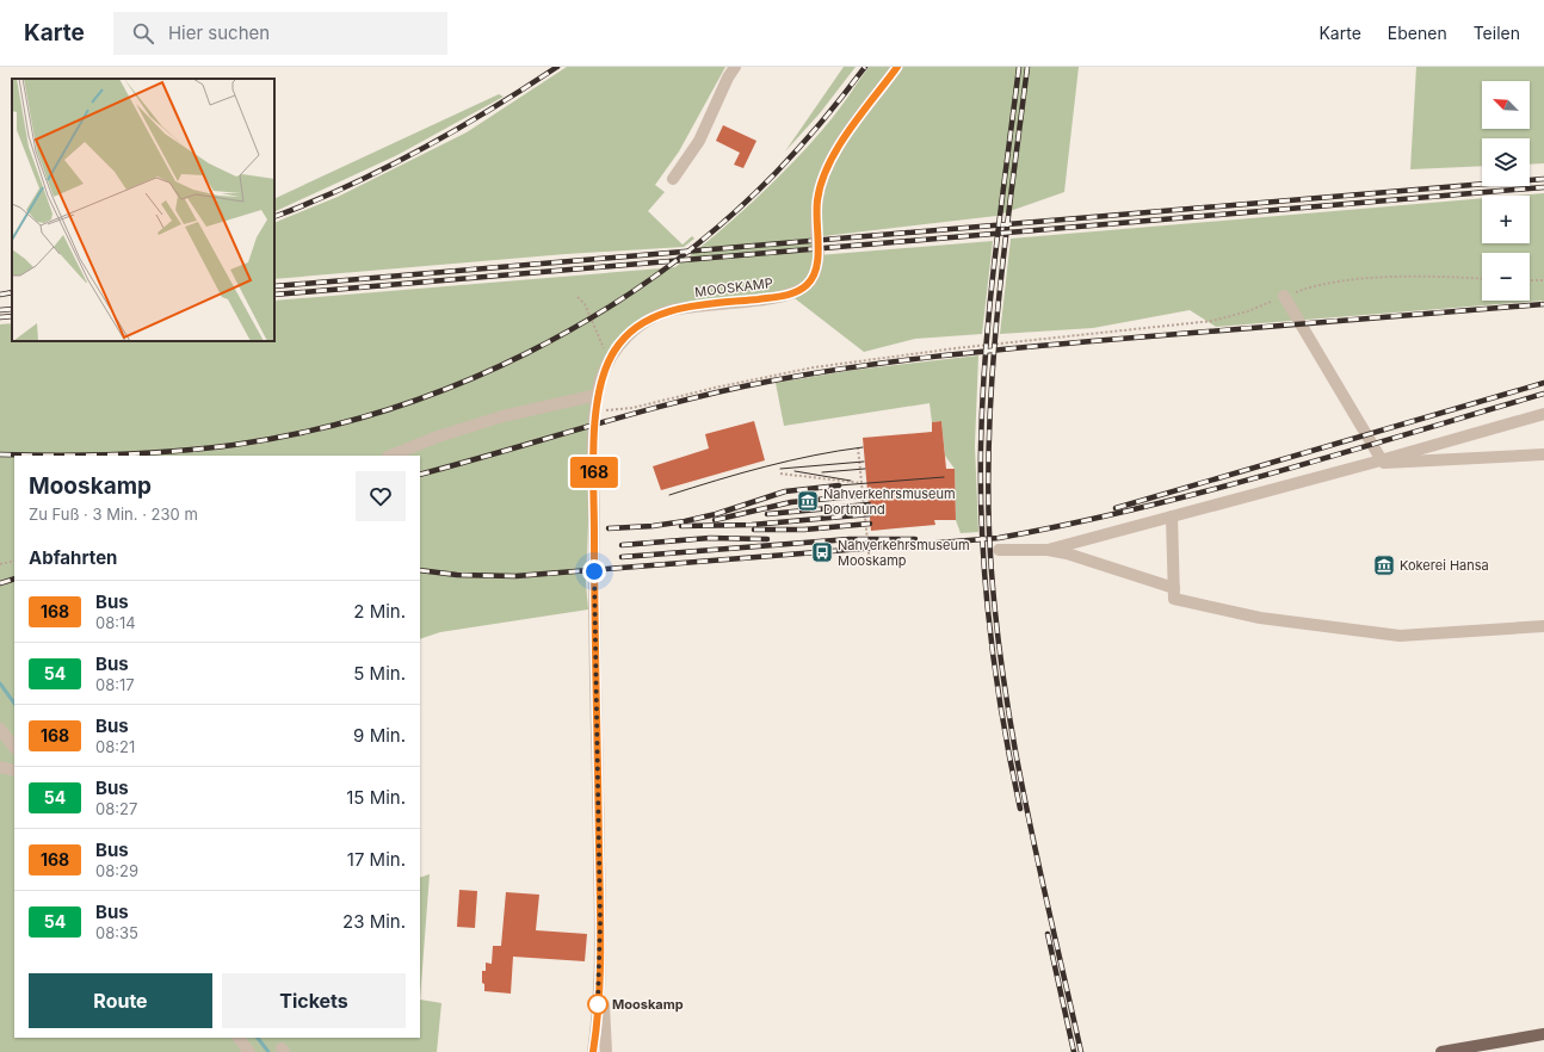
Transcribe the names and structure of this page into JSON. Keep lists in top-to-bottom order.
{
  "streets": {
    "street": ["MOOSKAMP"]
  },
  "places": {
    "museum": ["Nahverkehrsmuseum Dortmund", "Kokerei Hansa"],
    "bus stop": ["Nahverkehrsmuseum Mooskamp"],
    "other": ["Mooskamp"]
  },
  "lines": ["bus line 168"],
  "north": "top left",
  "page": {
    "header": "Karte",
    "search": "Hier suchen",
    "nav": ["Karte", "Ebenen", "Teilen"],
    "on_map": "168",
    "map_buttons": ["+", "−"],
    "heading": [
      ["Mooskamp", "Zu Fuß · 3 Min. · 230 m"],
      "Abfahrten"
    ],
    "list": [
      {
        "mark": "168",
        "name": "Bus",
        "note": "08:14",
        "value": "2 Min."
      },
      {
        "mark": "54",
        "name": "Bus",
        "note": "08:17",
        "value": "5 Min."
      },
      {
        "mark": "168",
        "name": "Bus",
        "note": "08:21",
        "value": "9 Min."
      },
      {
        "mark": "54",
        "name": "Bus",
        "note": "08:27",
        "value": "15 Min."
      },
      {
        "mark": "168",
        "name": "Bus",
        "note": "08:29",
        "value": "17 Min."
      },
      {
        "mark": "54",
        "name": "Bus",
        "note": "08:35",
        "value": "23 Min."
      }
    ],
    "buttons": ["Route", "Tickets"]
  }
}
